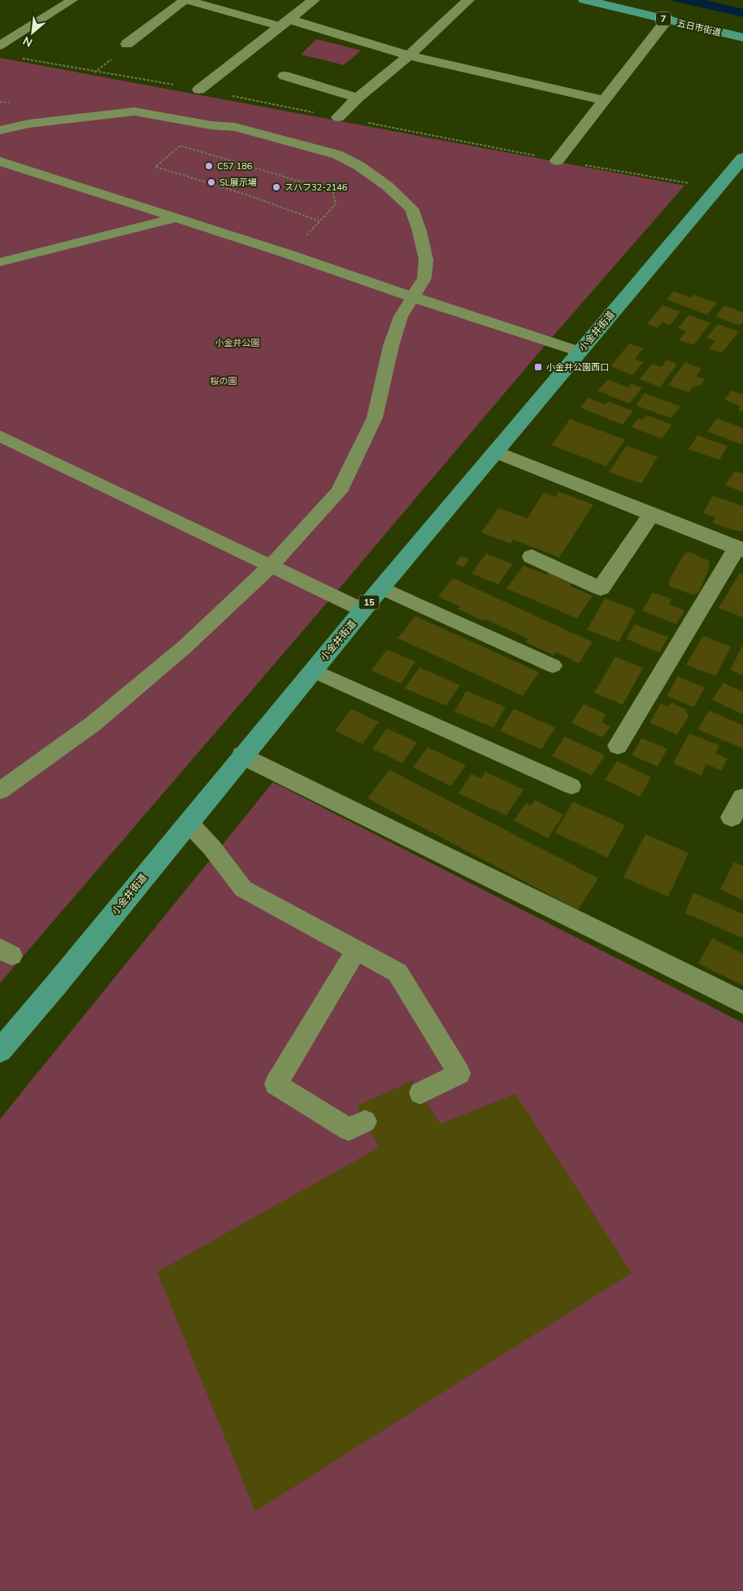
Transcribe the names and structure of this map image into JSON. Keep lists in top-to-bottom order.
{
  "streets": {
    "main road": [
      "7",
      "五日市街道",
      "小金井街道",
      "15"
    ]
  },
  "parks": ["小金井公園", "桜の園"],
  "places": {
    "other": ["C57 186", "SL展示場", "スハフ32-2146"],
    "transit": ["小金井公園西口"]
  },
  "north": "bottom left"
}
